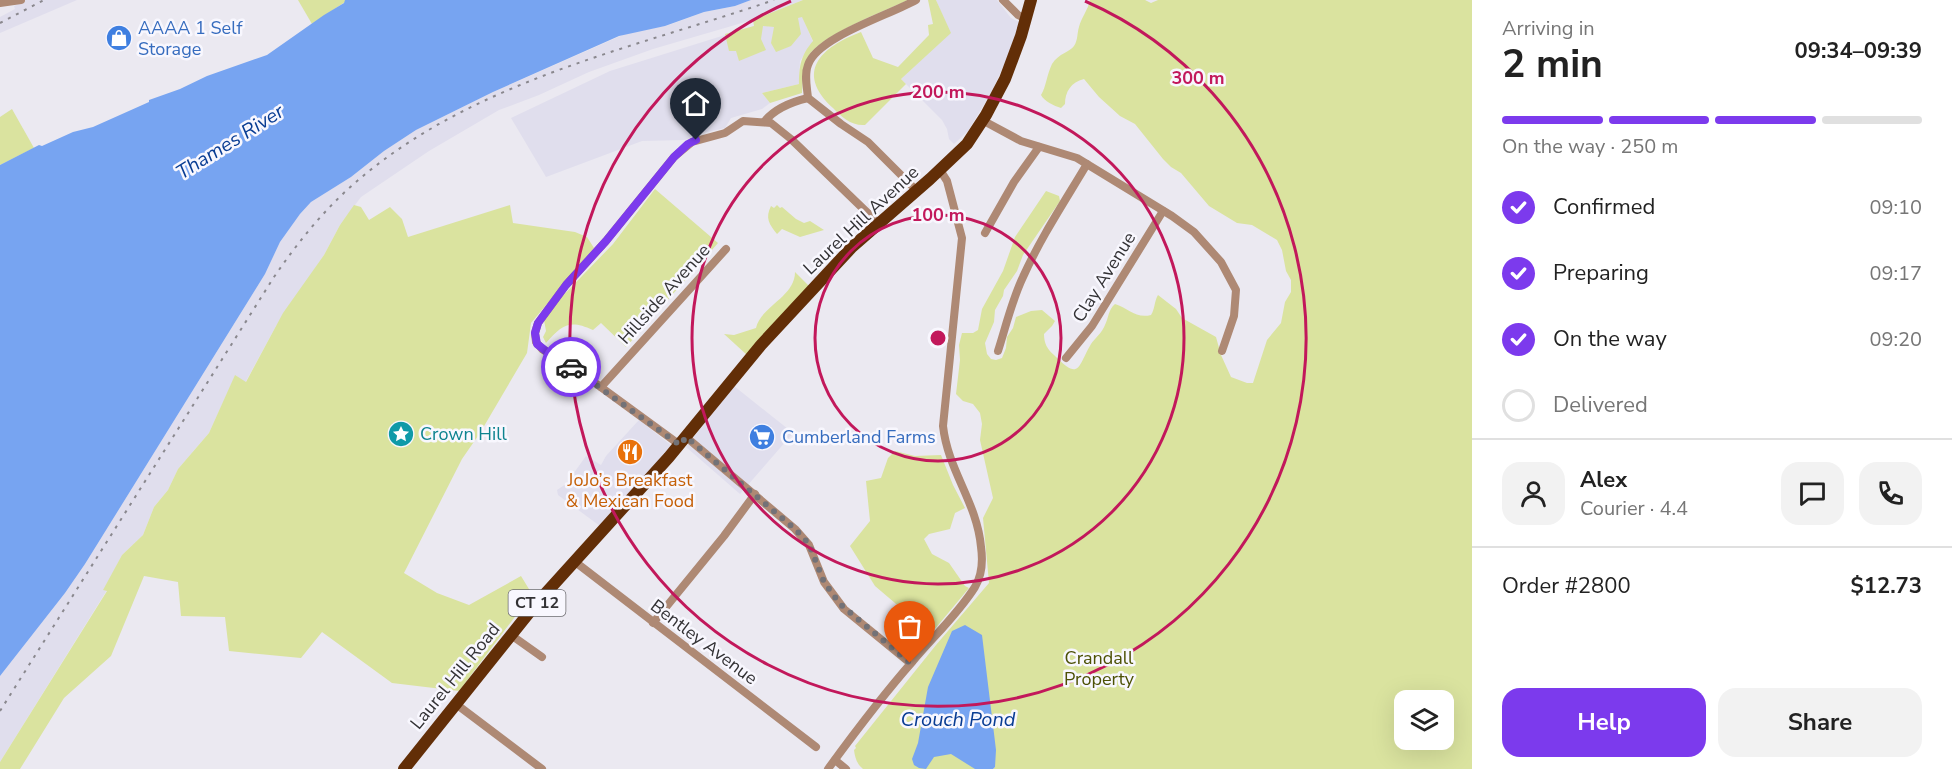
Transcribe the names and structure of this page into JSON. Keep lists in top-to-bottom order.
{
  "streets": {
    "highway": ["Laurel Hill Avenue", "CT 12", "Laurel Hill Road"],
    "street": ["Clay Avenue", "Hillside Avenue", "Bentley Avenue"]
  },
  "crossings": [
    ["Laurel Hill Avenue", "Laurel Hill Road"],
    ["Bentley Avenue", "Laurel Hill Road"]
  ],
  "water": ["Thames River", "Crouch Pond"],
  "parks": ["Crandall Property"],
  "places": {
    "shop": ["AAAA 1 Self Storage"],
    "place": ["Crown Hill"],
    "supermarket": ["Cumberland Farms"],
    "restaurant": ["JoJo’s Breakfast & Mexican Food"]
  },
  "page": {
    "heading": ["2 min", "Arriving in", "09:34–09:39"],
    "panel": [
      "Alex",
      "Courier · 4.4",
      "Order #2800",
      "$12.73"
    ],
    "bar": "On the way · 250 m",
    "list": [
      ["Confirmed", "09:10"],
      ["Preparing", "09:17"],
      ["On the way", "09:20"],
      "Delivered"
    ],
    "buttons": ["Help", "Share"]
  },
  "rings": ["300 m", "200 m", "100 m"]
}
